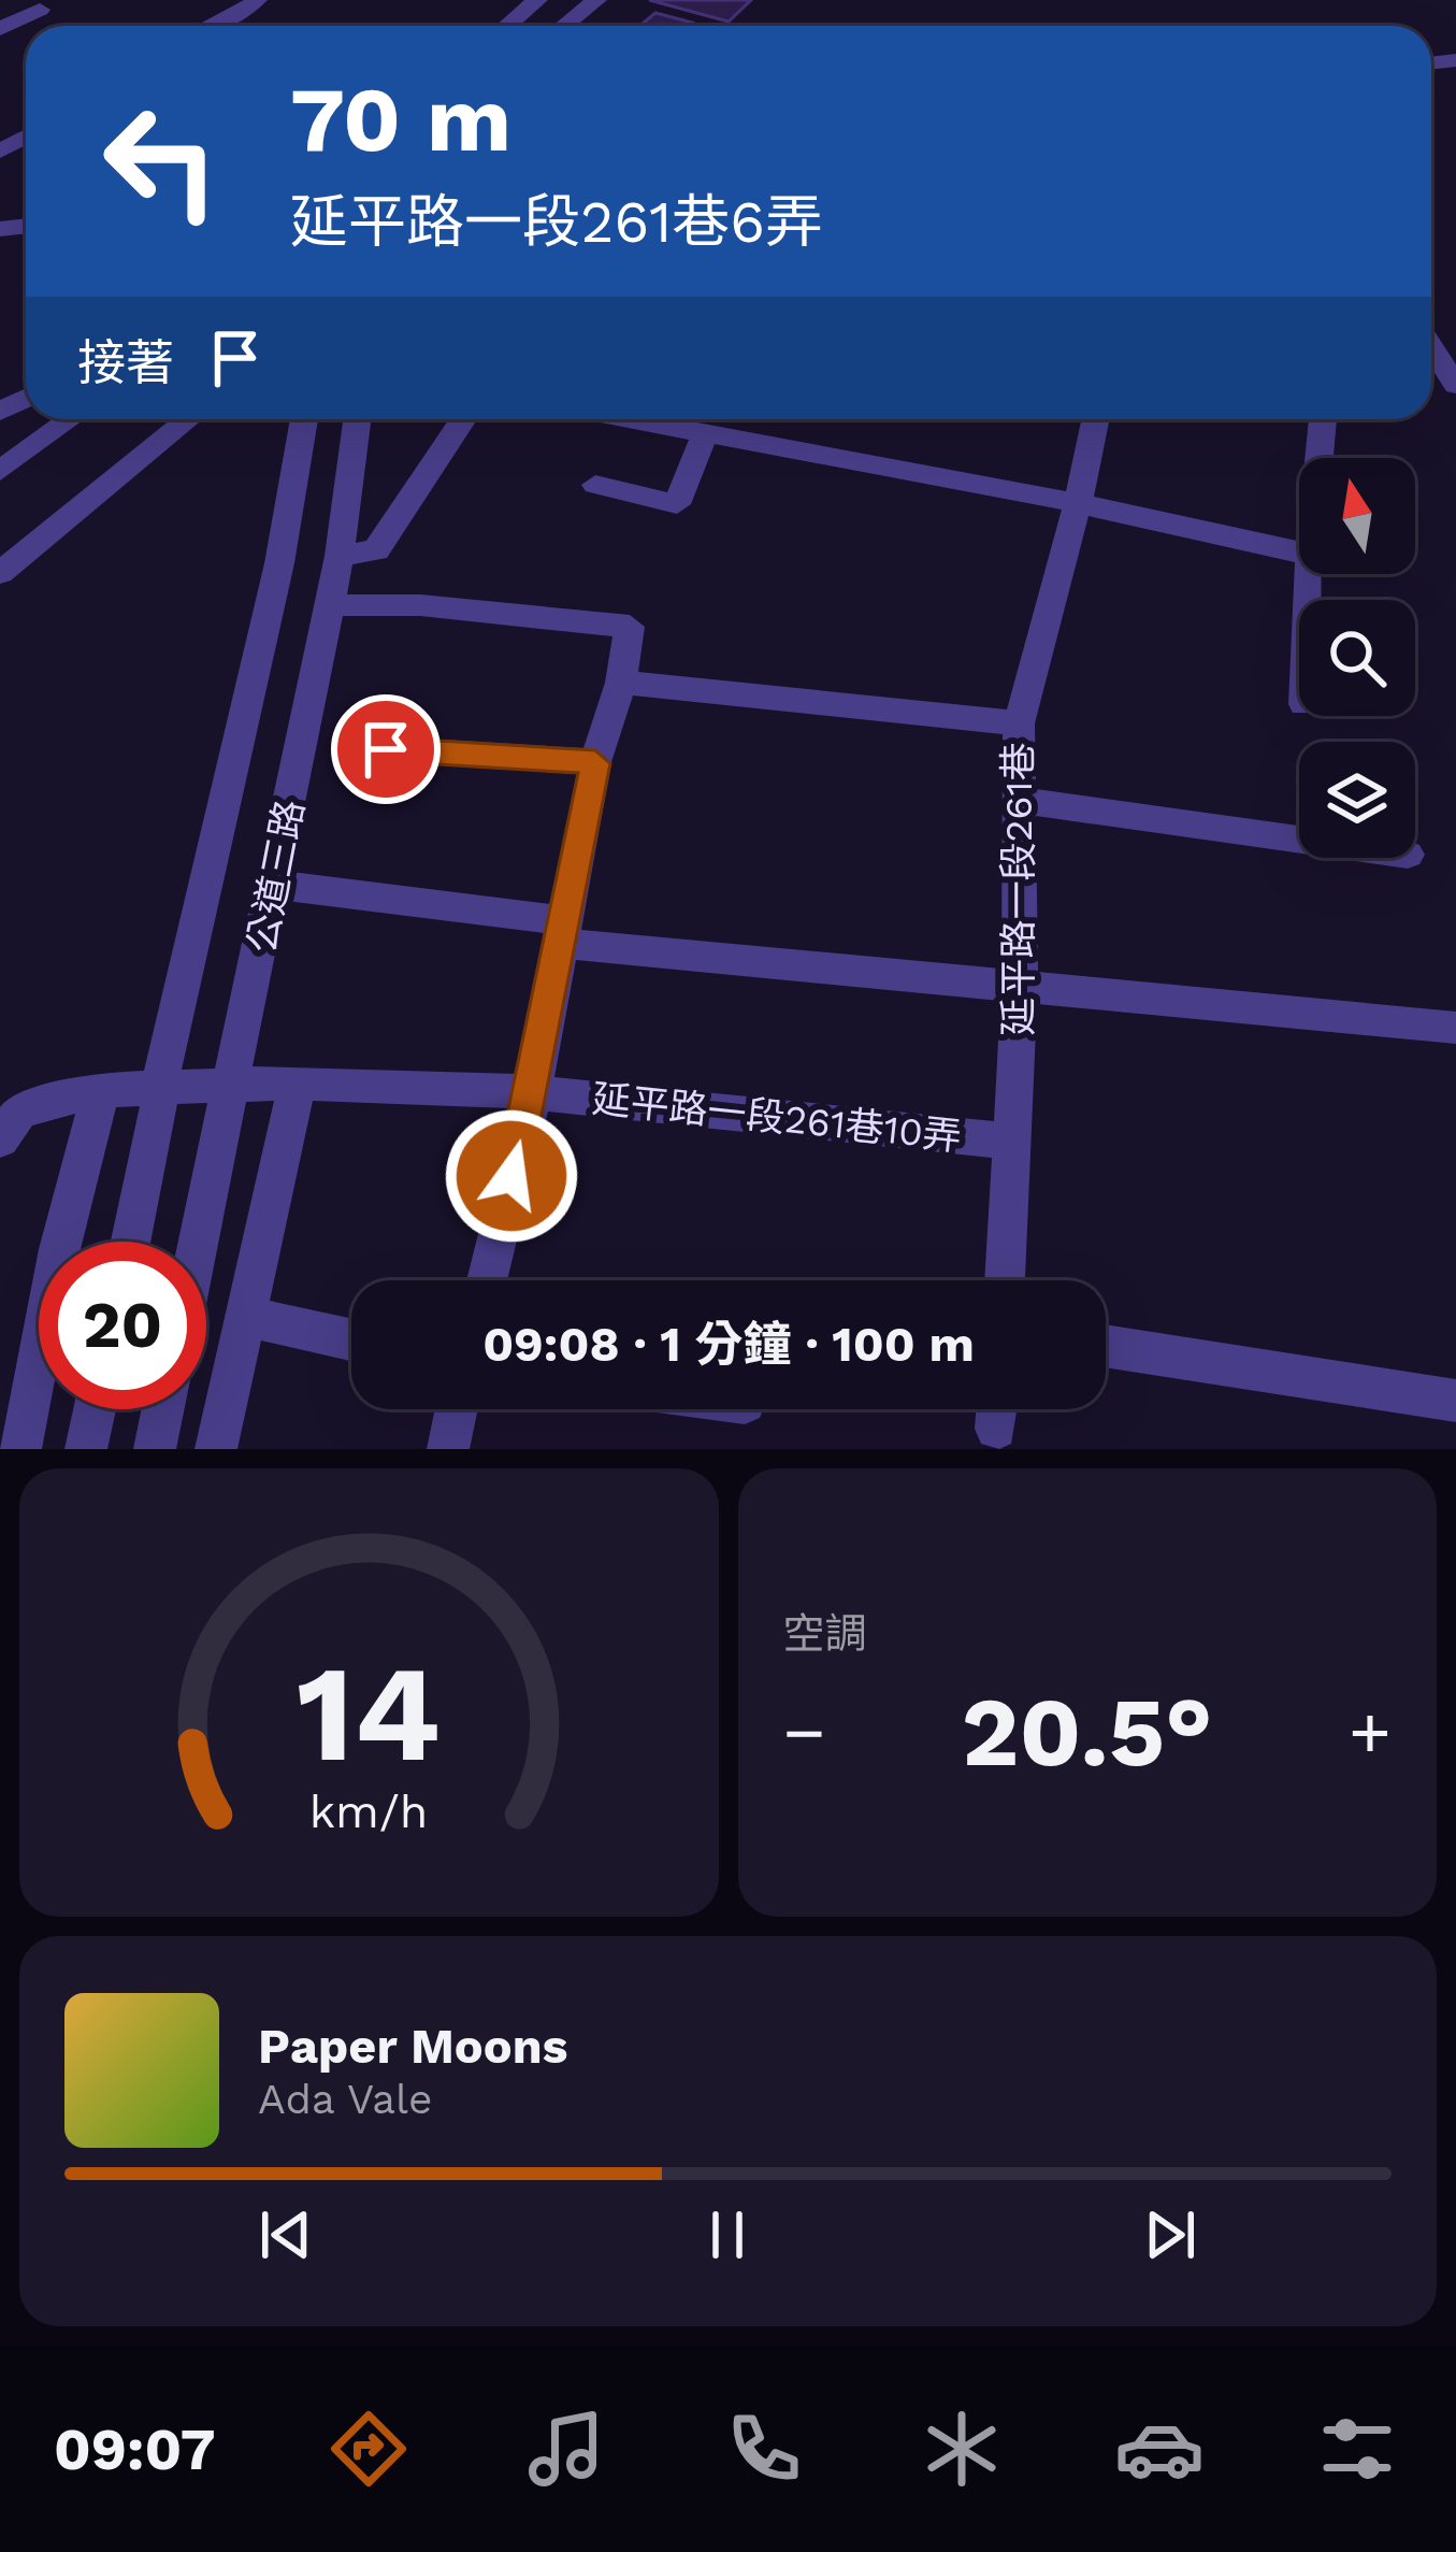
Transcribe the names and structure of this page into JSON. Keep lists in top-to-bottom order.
{
  "streets": {
    "street": ["公道三路", "延平路一段261巷", "延平路一段261巷10弄"]
  },
  "crossings": [
    ["公道三路", "延平路一段261巷10弄"],
    ["延平路一段261巷", "延平路一段261巷10弄"]
  ],
  "north": "top",
  "page": {
    "turn": ["70 m", "延平路一段261巷6弄"],
    "then": "接著",
    "limit": "20",
    "trip": "09:08 · 1 分鐘 · 100 m",
    "tile": "空調",
    "heat": ["−", "20.5°", "+"],
    "song": ["Paper Moons", "Ada Vale"],
    "tabs": "09:07",
    "gauge": ["14", "km/h"]
  }
}
